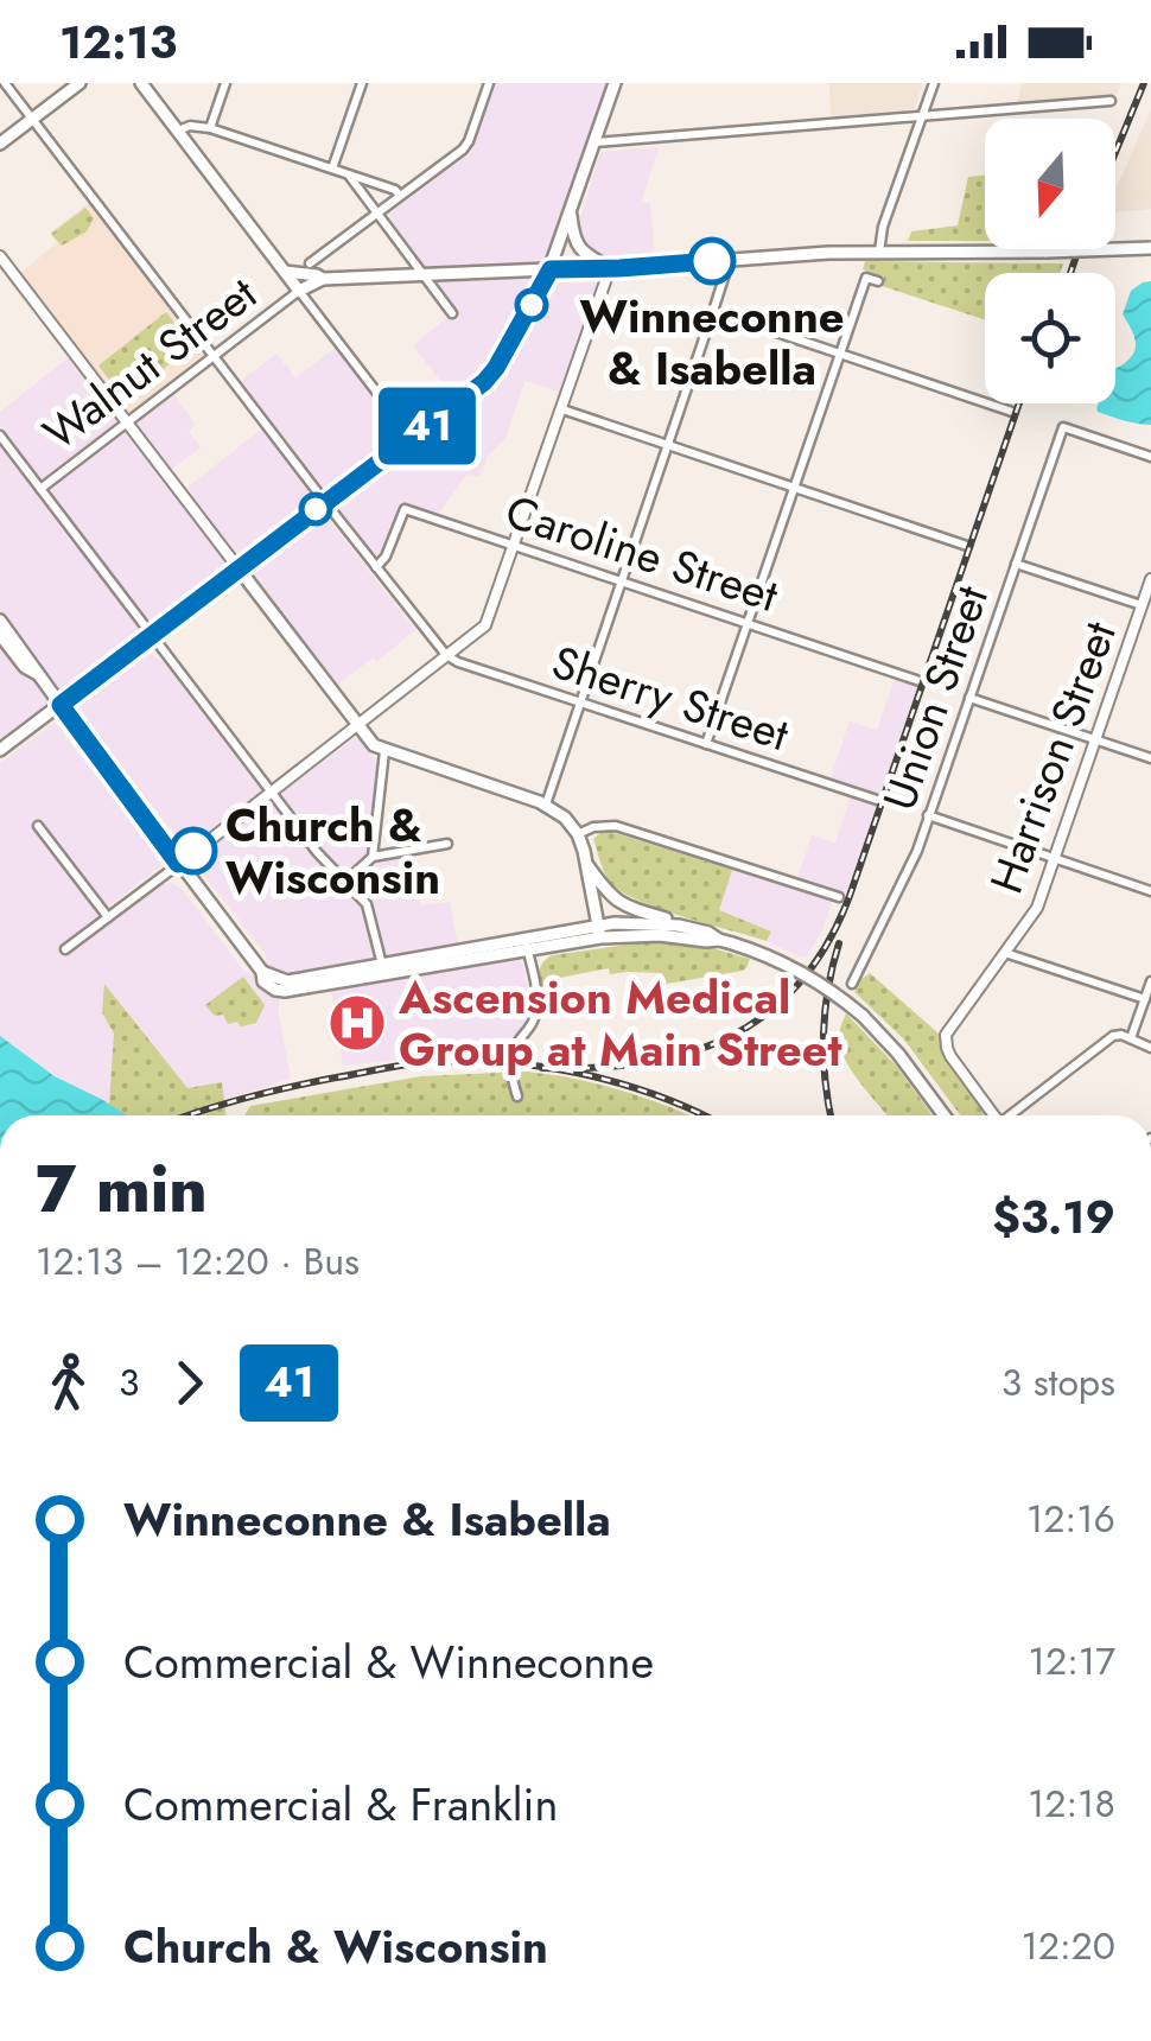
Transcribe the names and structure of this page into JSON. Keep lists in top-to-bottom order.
{
  "streets": {
    "street": [
      "Walnut Street",
      "Caroline Street",
      "Sherry Street",
      "Union Street",
      "Harrison Street"
    ]
  },
  "places": {
    "other": ["Winneconne & Isabella", "Church & Wisconsin"],
    "hospital": ["Ascension Medical Group at Main Street"]
  },
  "lines": ["bus line 41"],
  "north": "bottom",
  "page": {
    "status": "12:13",
    "on_map": "41",
    "heading": ["7 min", "12:13 – 12:20 · Bus", "$3.19"],
    "legs": ["3", "41", "3 stops"],
    "list": [
      {
        "name": "Winneconne & Isabella",
        "value": "12:16"
      },
      {
        "name": "Commercial & Winneconne",
        "value": "12:17"
      },
      {
        "name": "Commercial & Franklin",
        "value": "12:18"
      },
      {
        "name": "Church & Wisconsin",
        "value": "12:20"
      }
    ]
  }
}
